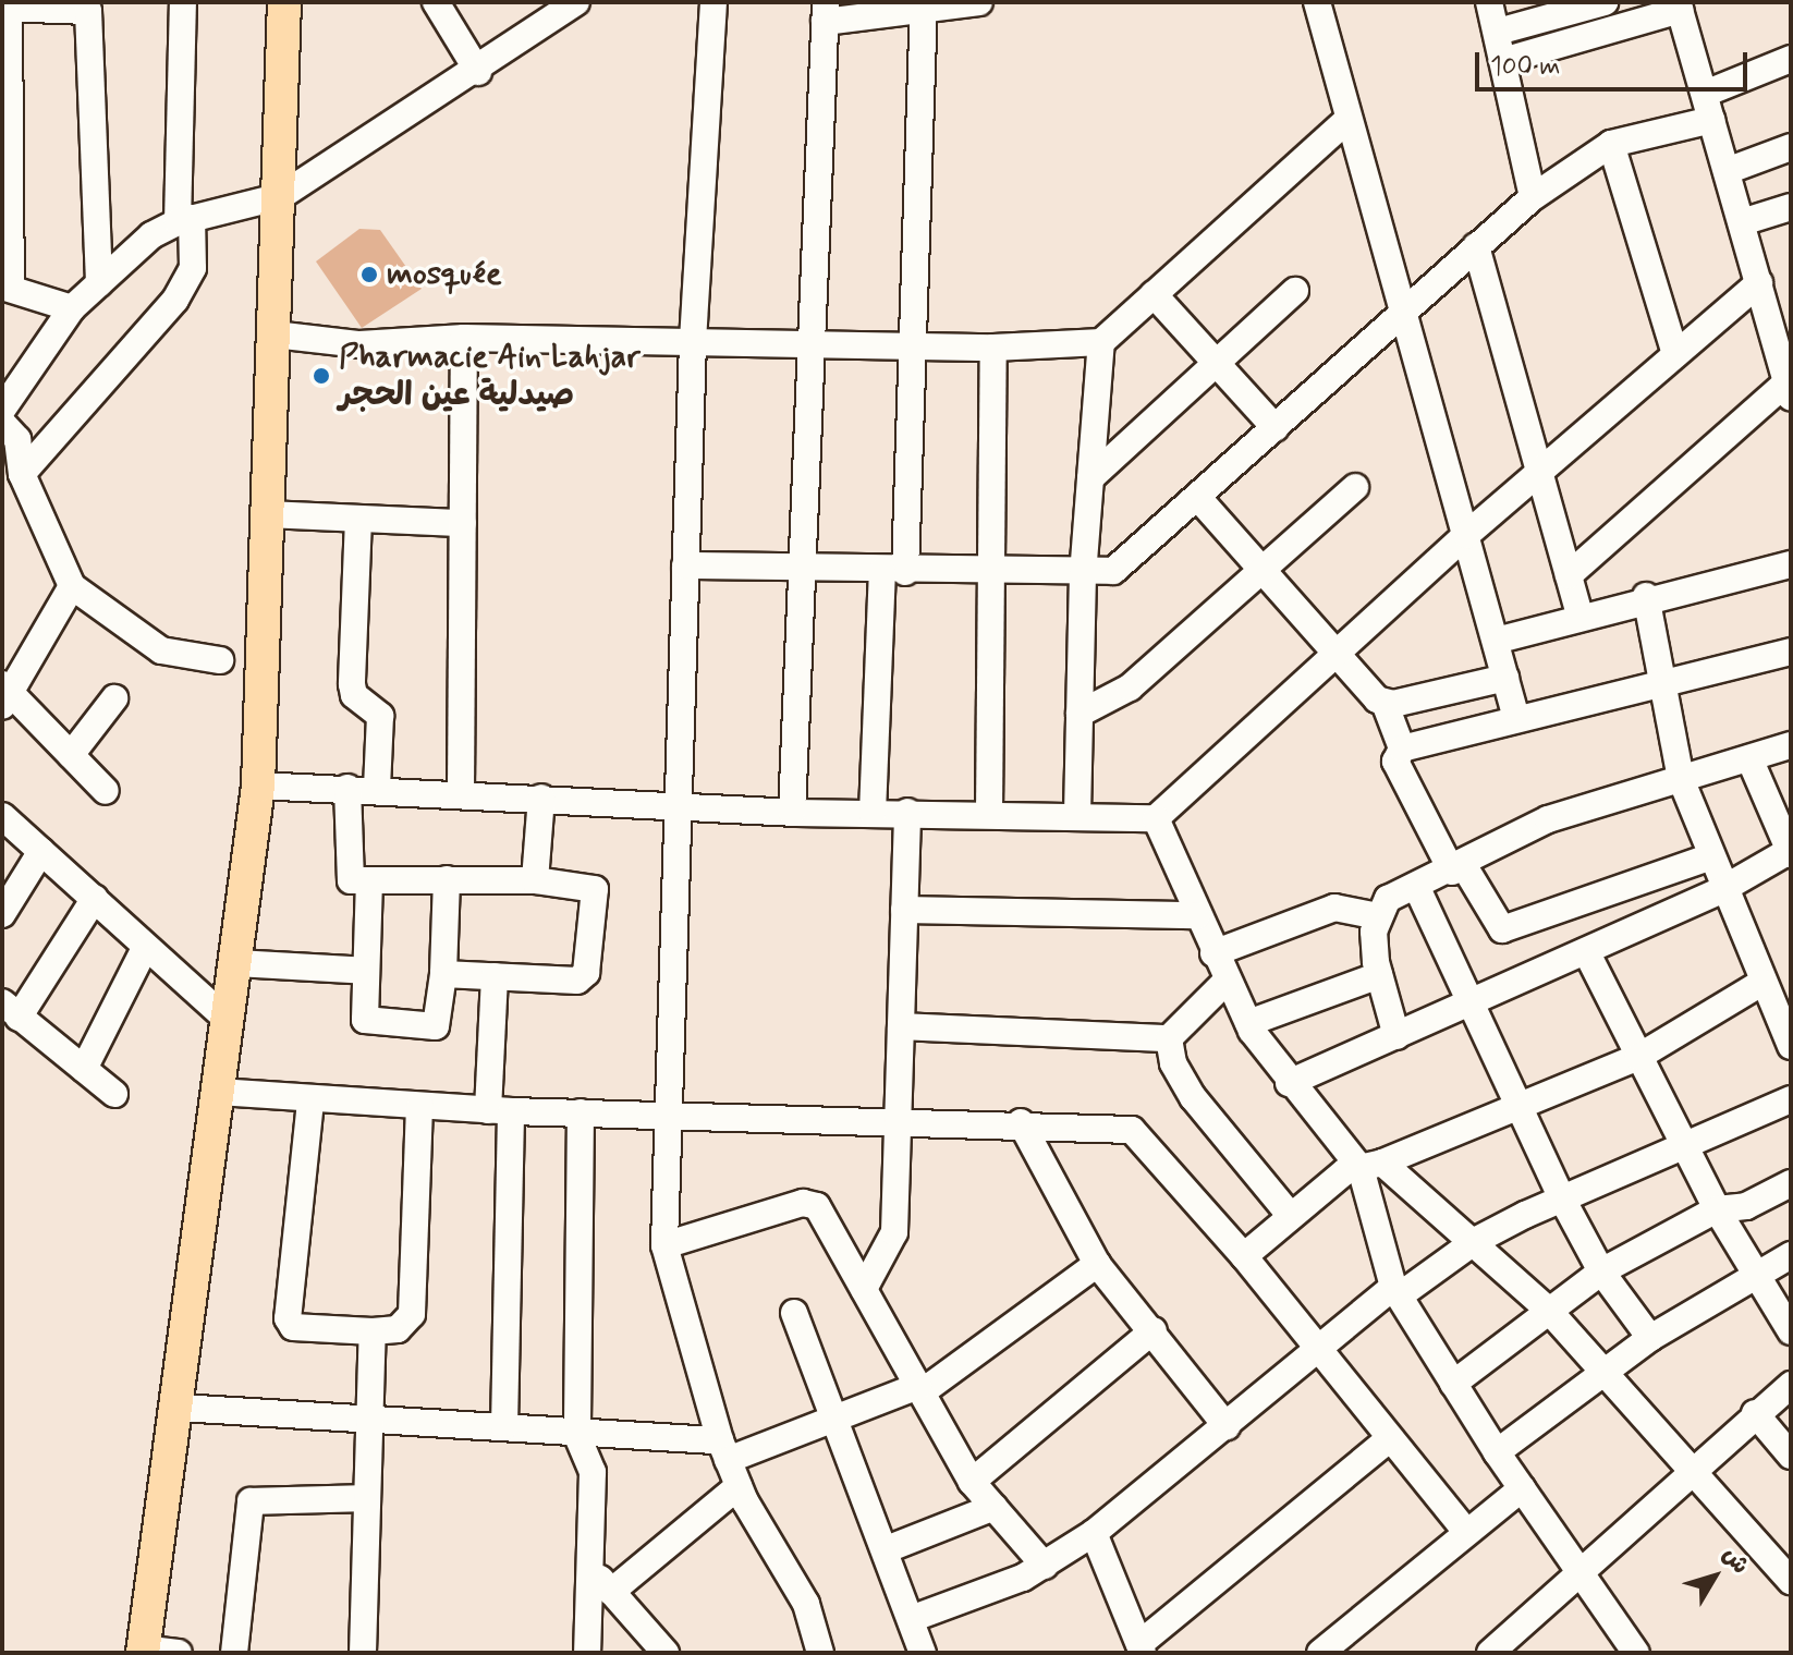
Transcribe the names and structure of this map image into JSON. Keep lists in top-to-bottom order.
{
  "places": ["mosquée", "Pharmacie Ain Lahjar صيدلية عين الحجر"],
  "scale_bar": "100 m",
  "north": "top right"
}
